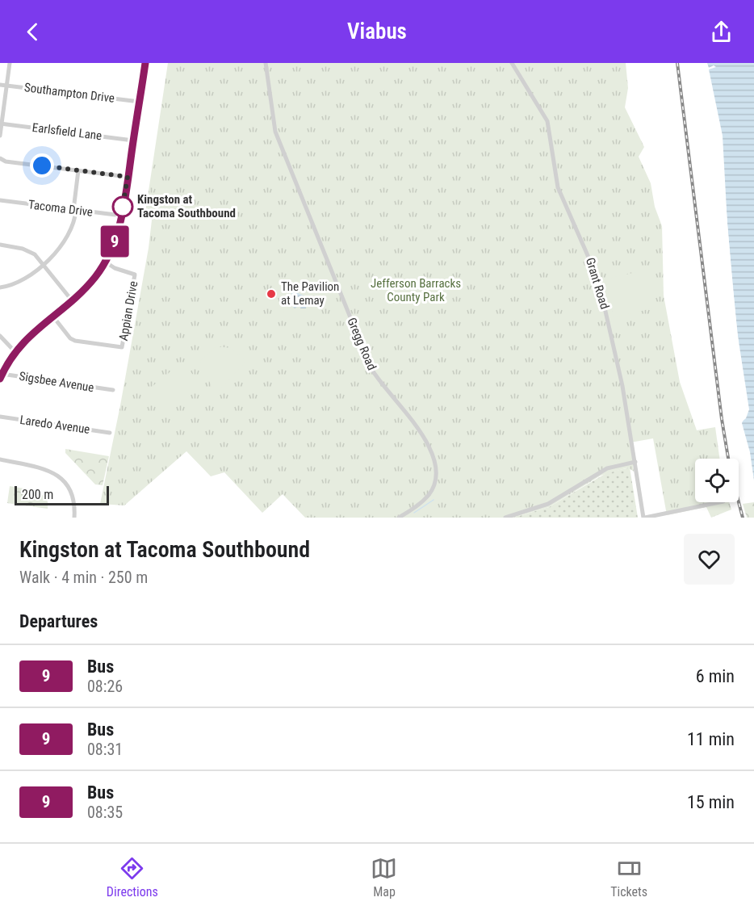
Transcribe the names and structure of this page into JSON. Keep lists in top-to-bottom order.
{
  "streets": {
    "street": [
      "Southampton Drive",
      "Earlsfield Lane",
      "Tacoma Drive",
      "Grant Road",
      "Appian Drive",
      "Gregg Road",
      "Sigsbee Avenue",
      "Laredo Avenue"
    ]
  },
  "parks": ["Jefferson Barracks County Park"],
  "places": ["Kingston at Tacoma Southbound", "The Pavilion at Lemay"],
  "lines": ["bus line 9"],
  "scale_bar": "200 m",
  "page": {
    "header": "Viabus",
    "on_map": "9",
    "scale": "200 m",
    "heading": [
      ["Kingston at Tacoma Southbound", "Walk · 4 min · 250 m"],
      "Departures"
    ],
    "list": [
      {
        "mark": "9",
        "name": "Bus",
        "note": "08:26",
        "value": "6 min"
      },
      {
        "mark": "9",
        "name": "Bus",
        "note": "08:31",
        "value": "11 min"
      },
      {
        "mark": "9",
        "name": "Bus",
        "note": "08:35",
        "value": "15 min"
      }
    ],
    "tabs": ["Directions", "Map", "Tickets"]
  }
}
